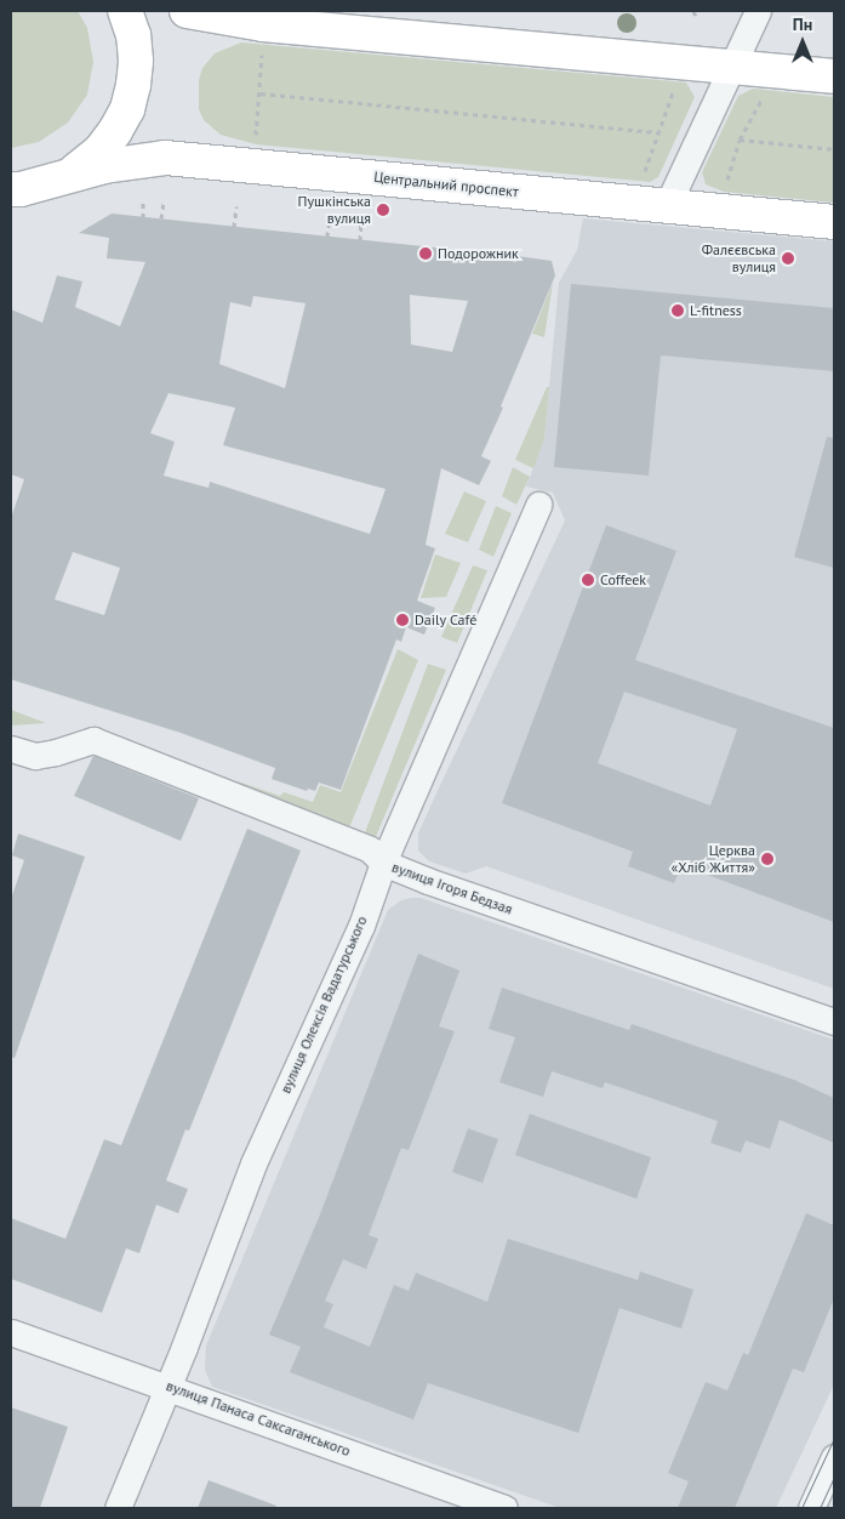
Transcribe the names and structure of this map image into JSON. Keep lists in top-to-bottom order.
{
  "streets": {
    "main road": ["Центральний проспект"],
    "street": ["вулиця Ігоря Бедзая", "вулиця Олексія Вадатурського", "вулиця Панаса Саксаганського"]
  },
  "crossings": [
    ["вулиця Ігоря Бедзая", "вулиця Олексія Вадатурського"],
    ["вулиця Олексія Вадатурського", "вулиця Панаса Саксаганського"]
  ],
  "places": [
    "Пушкінська вулиця",
    "Подорожник",
    "Фалєєвська вулиця",
    "L-fitness",
    "Coffeek",
    "Daily Café",
    "Церква «Хліб Життя»"
  ],
  "north": "top"
}
